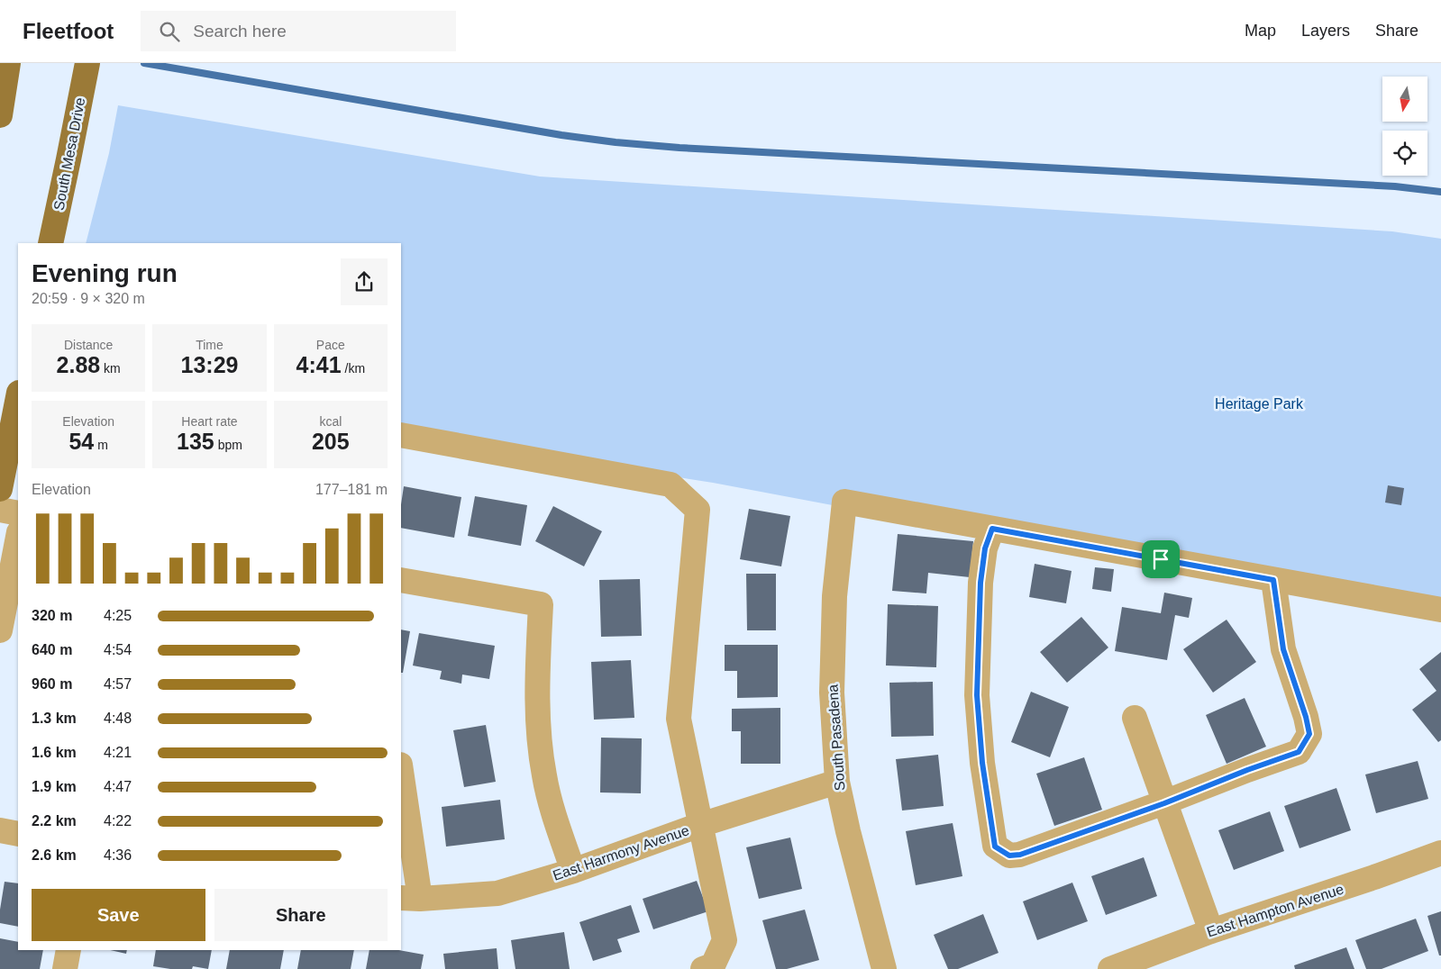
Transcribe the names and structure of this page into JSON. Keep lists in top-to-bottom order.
{
  "streets": {
    "main road": ["South Mesa Drive"],
    "street": ["South Pasadena", "East Harmony Avenue", "East Hampton Avenue"]
  },
  "crossings": [
    ["South Pasadena", "East Harmony Avenue"]
  ],
  "parks": ["Heritage Park"],
  "north": "bottom",
  "page": {
    "header": "Fleetfoot",
    "search": "Search here",
    "nav": ["Map", "Layers", "Share"],
    "heading": ["Evening run", "20:59 · 9 × 320 m"],
    "stats": [
      ["Distance", "2.88 km"],
      ["Time", "13:29"],
      ["Pace", "4:41 /km"],
      ["Elevation", "54 m"],
      ["Heart rate", "135 bpm"],
      ["kcal", "205"]
    ],
    "chart": ["Elevation", "177–181 m"],
    "list": [
      {
        "name": "320 m",
        "note": "4:25"
      },
      {
        "name": "640 m",
        "note": "4:54"
      },
      {
        "name": "960 m",
        "note": "4:57"
      },
      {
        "name": "1.3 km",
        "note": "4:48"
      },
      {
        "name": "1.6 km",
        "note": "4:21"
      },
      {
        "name": "1.9 km",
        "note": "4:47"
      },
      {
        "name": "2.2 km",
        "note": "4:22"
      },
      {
        "name": "2.6 km",
        "note": "4:36"
      }
    ],
    "buttons": ["Save", "Share"]
  }
}
